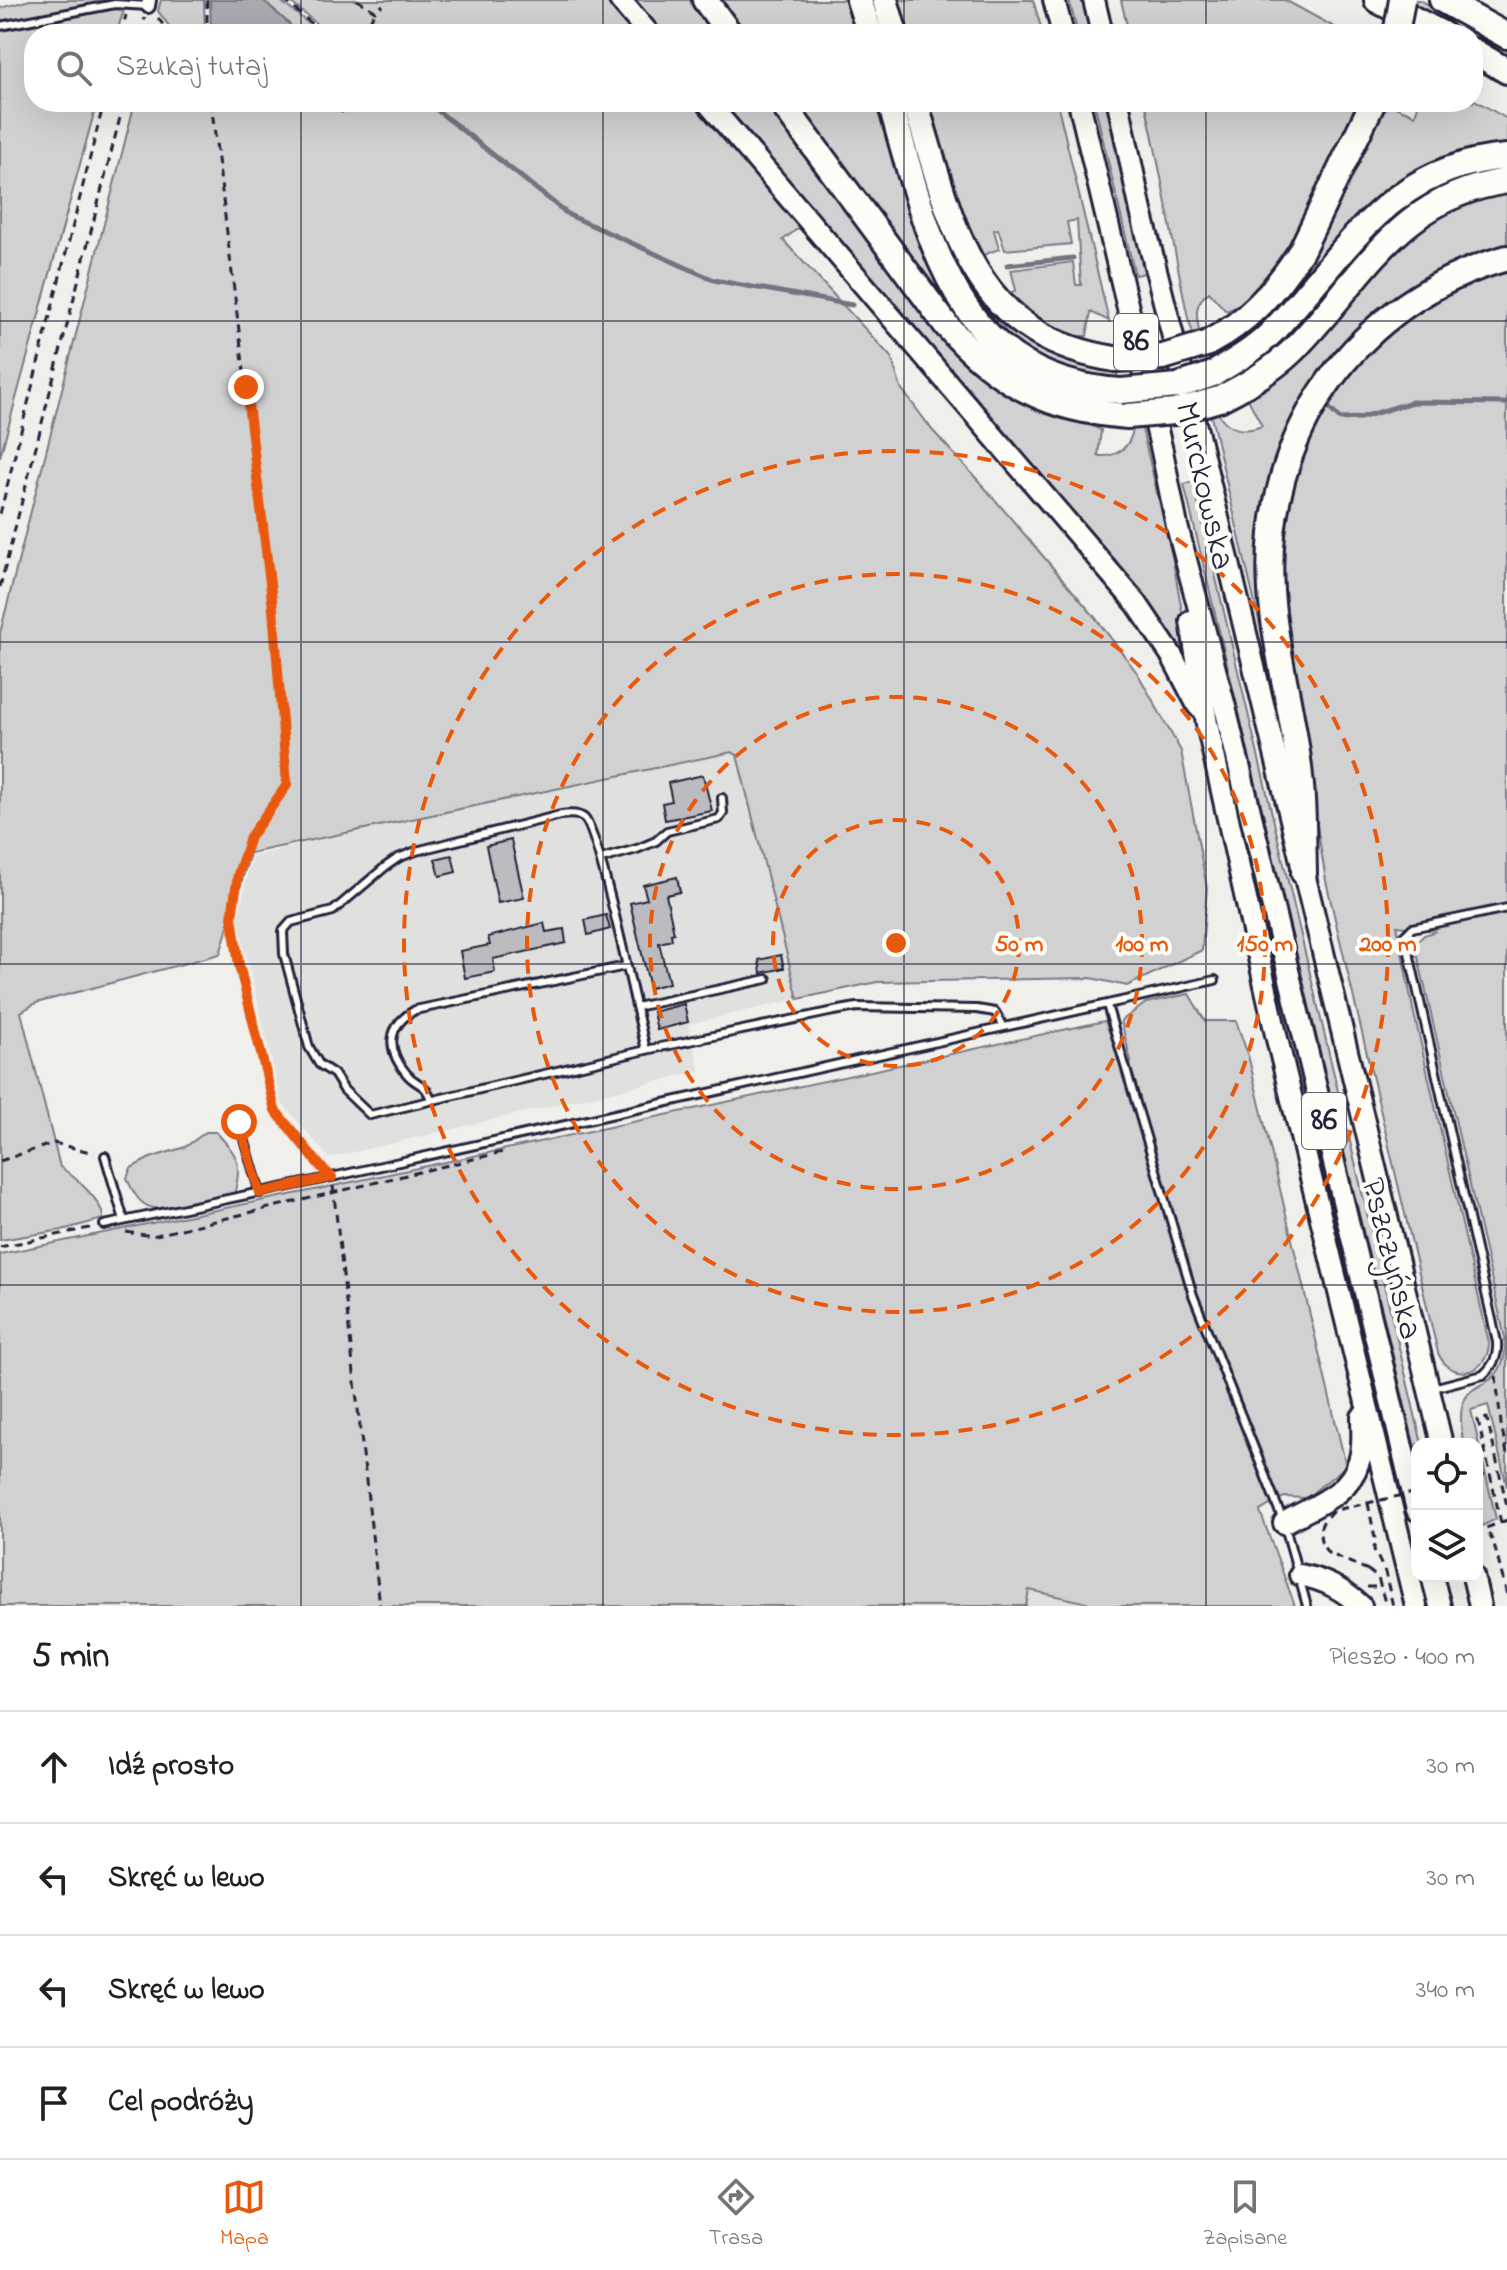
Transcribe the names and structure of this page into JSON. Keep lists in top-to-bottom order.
{
  "streets": {
    "main road": ["86", "Murckowska", "Pszczyńska"]
  },
  "crossings": [
    ["Murckowska", "Pszczyńska"]
  ],
  "page": {
    "search": "Szukaj tutaj",
    "heading": ["5 min", "Pieszo · 400 m"],
    "list": [
      ["Idź prosto", "30 m"],
      ["Skręć w lewo", "30 m"],
      ["Skręć w lewo", "340 m"],
      "Cel podróży"
    ],
    "nav": ["Mapa", "Trasa", "Zapisane"]
  },
  "rings": [
    "50 m",
    "100 m",
    "150 m",
    "200 m"
  ]
}
